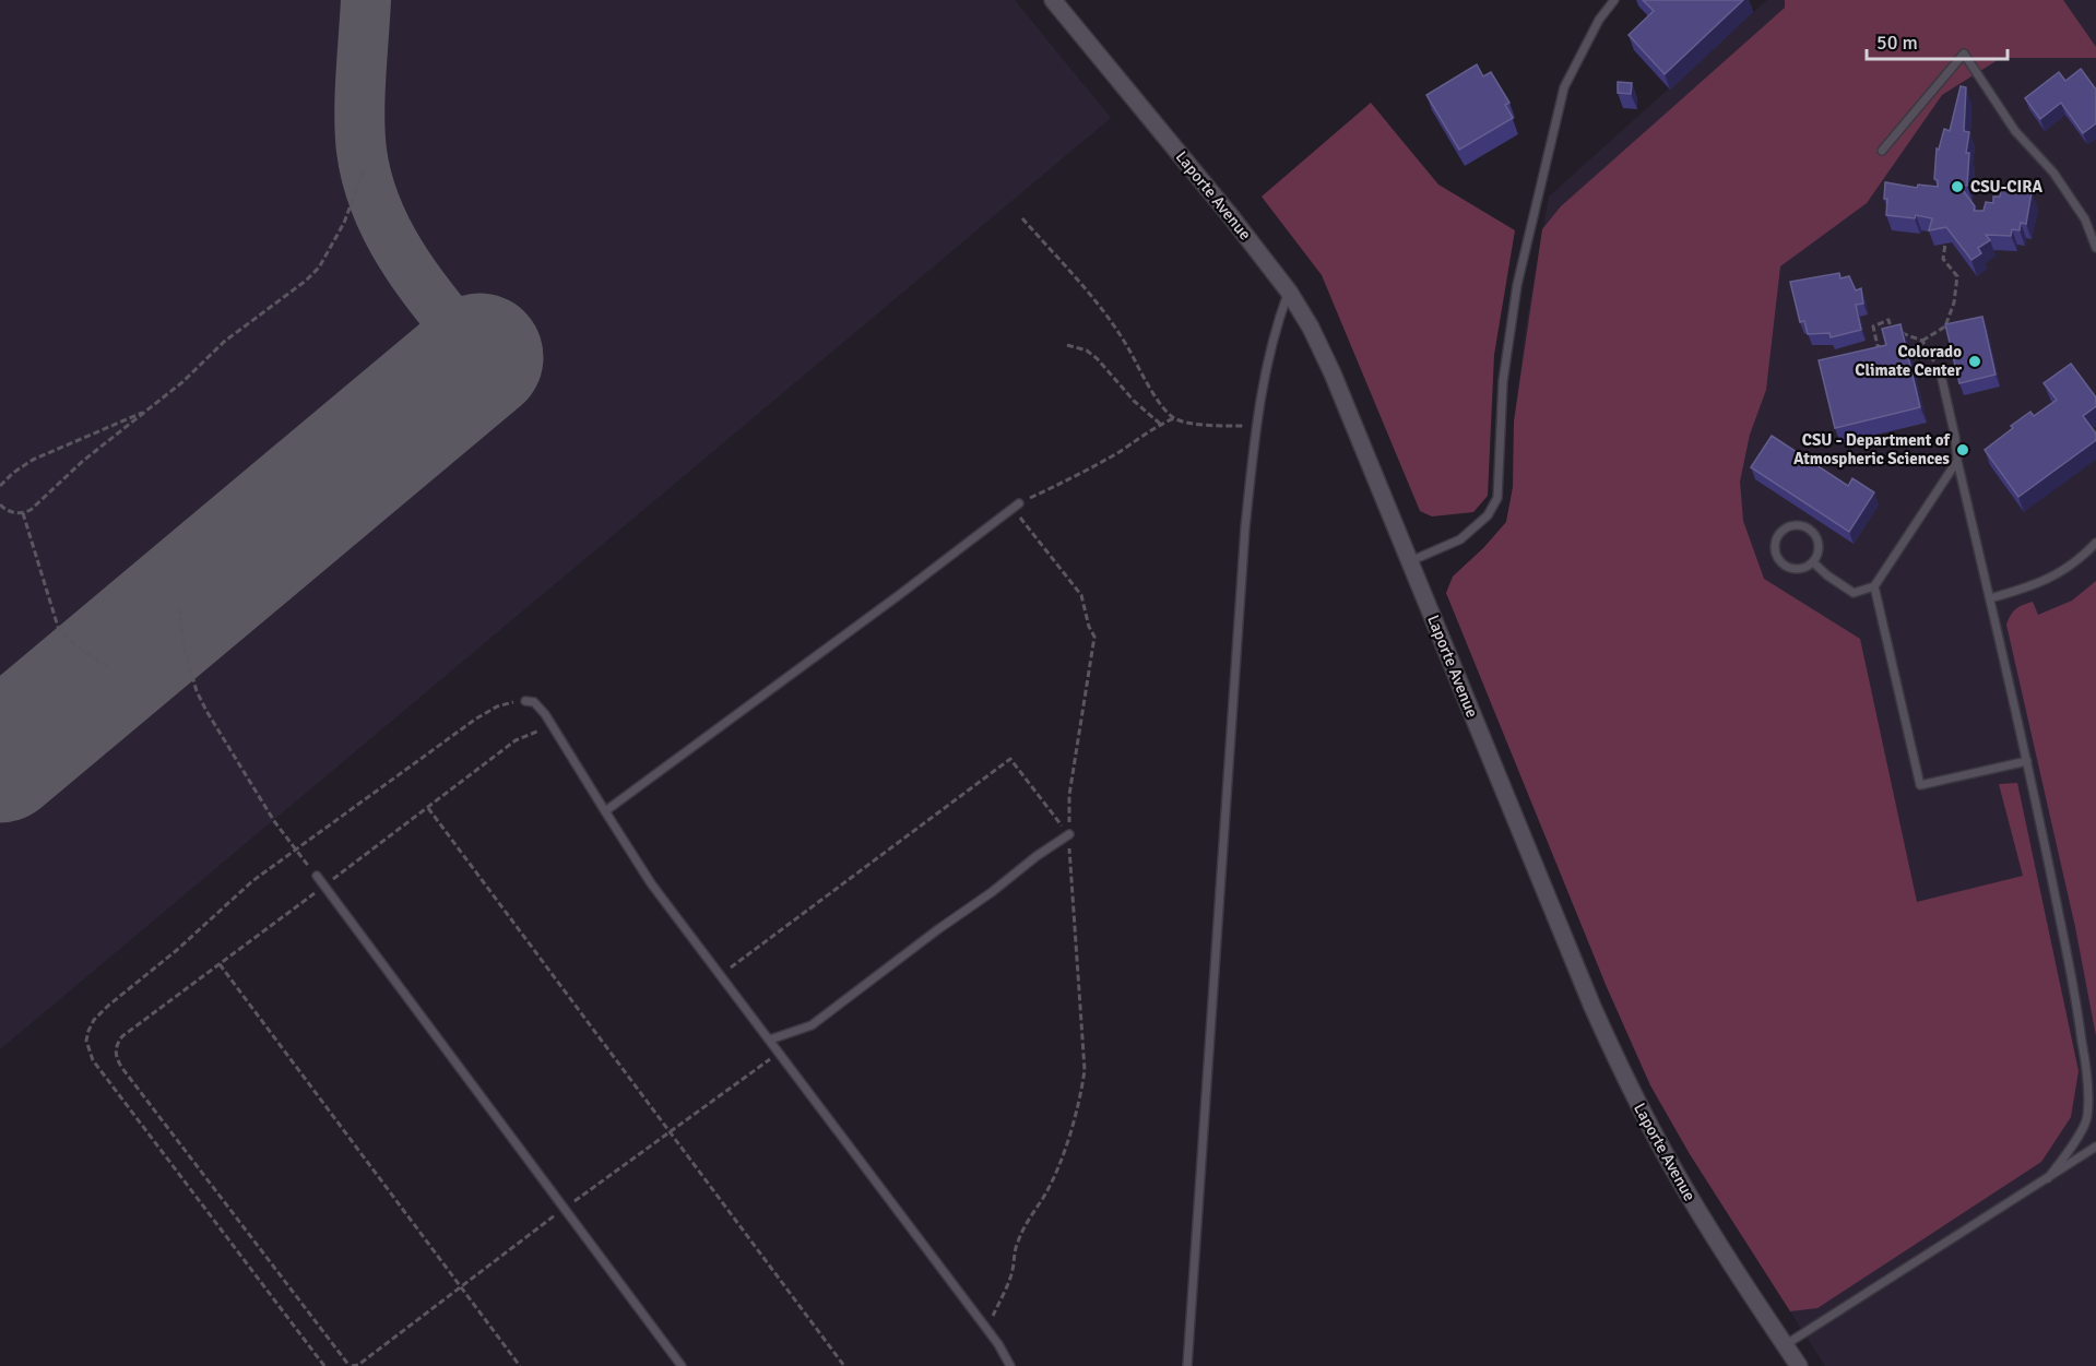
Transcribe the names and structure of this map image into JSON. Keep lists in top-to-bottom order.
{
  "streets": {
    "street": ["Laporte Avenue"]
  },
  "places": ["CSU-CIRA", "Colorado Climate Center", "CSU - Department of Atmospheric Sciences"],
  "scale_bar": "50 m"
}
